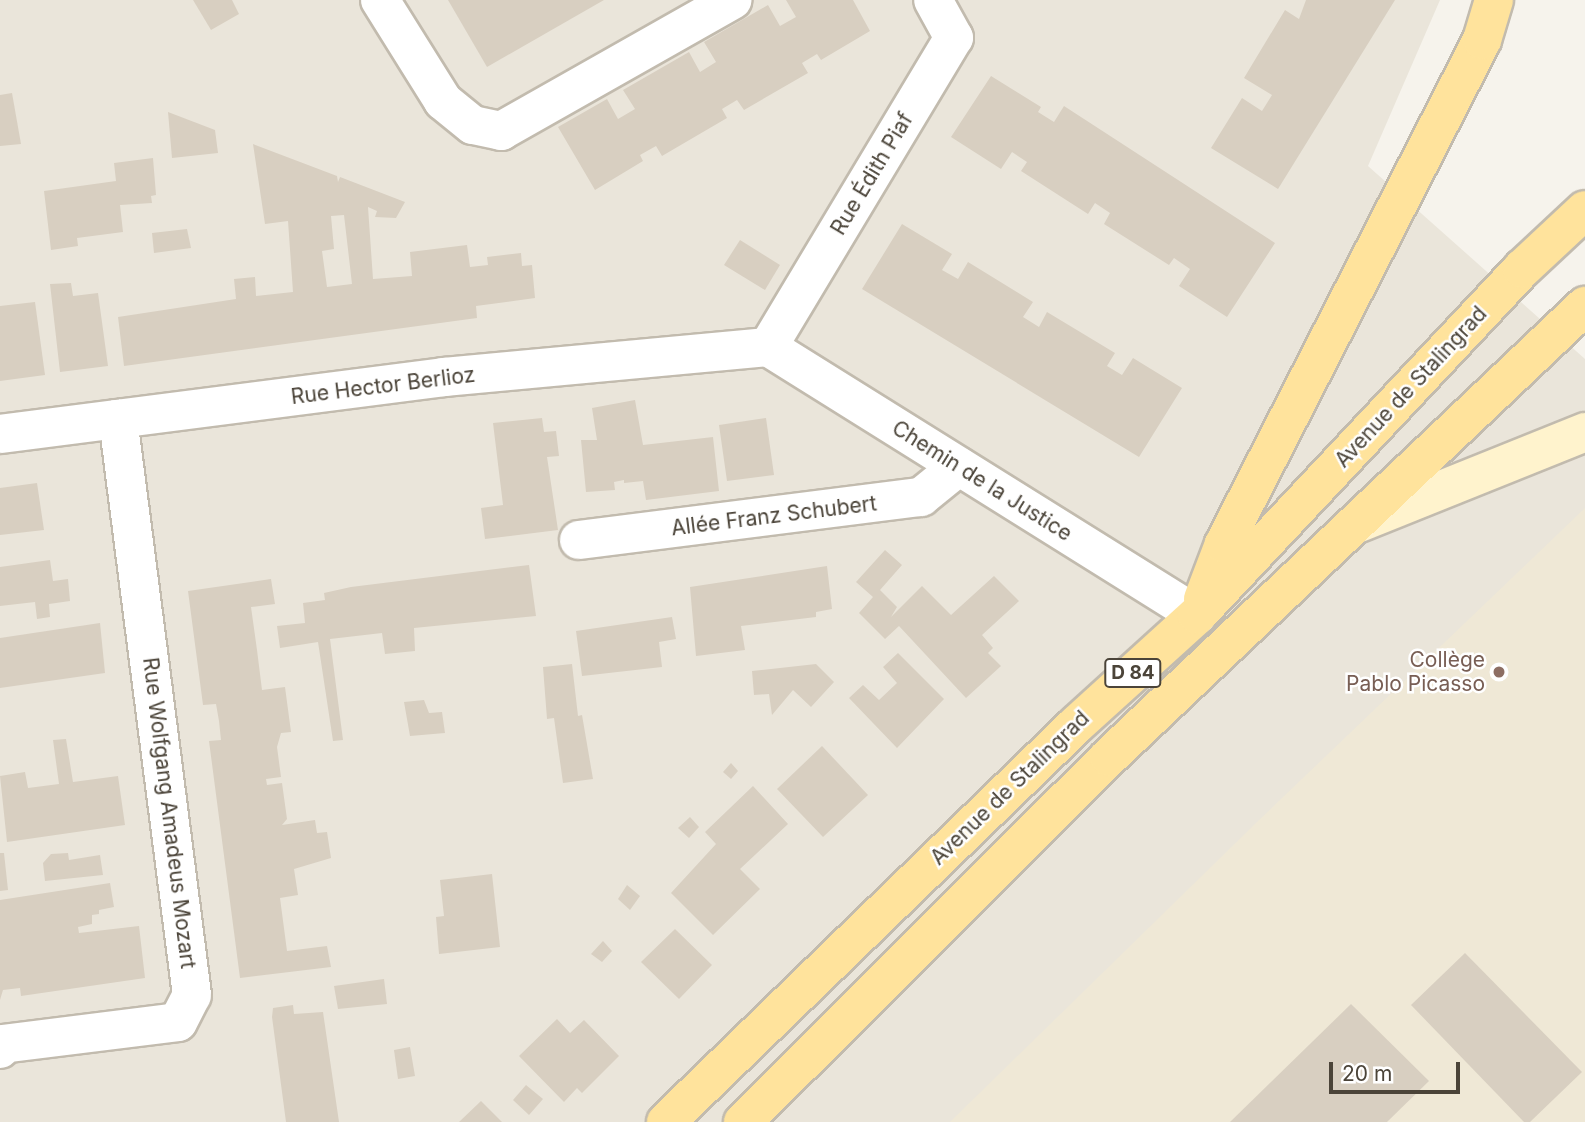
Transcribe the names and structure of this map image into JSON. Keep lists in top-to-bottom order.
{
  "streets": {
    "main road": ["Avenue de Stalingrad", "D 84"],
    "street": [
      "Rue Édith Piaf",
      "Rue Hector Berlioz",
      "Chemin de la Justice",
      "Allée Franz Schubert",
      "Rue Wolfgang Amadeus Mozart"
    ]
  },
  "crossings": [
    ["Rue Édith Piaf", "Rue Hector Berlioz"],
    ["Rue Édith Piaf", "Chemin de la Justice"],
    ["Rue Hector Berlioz", "Chemin de la Justice"],
    ["Rue Hector Berlioz", "Rue Wolfgang Amadeus Mozart"],
    ["Avenue de Stalingrad", "Chemin de la Justice"],
    ["Chemin de la Justice", "Allée Franz Schubert"]
  ],
  "places": ["Collège Pablo Picasso"],
  "scale_bar": "20 m"
}
